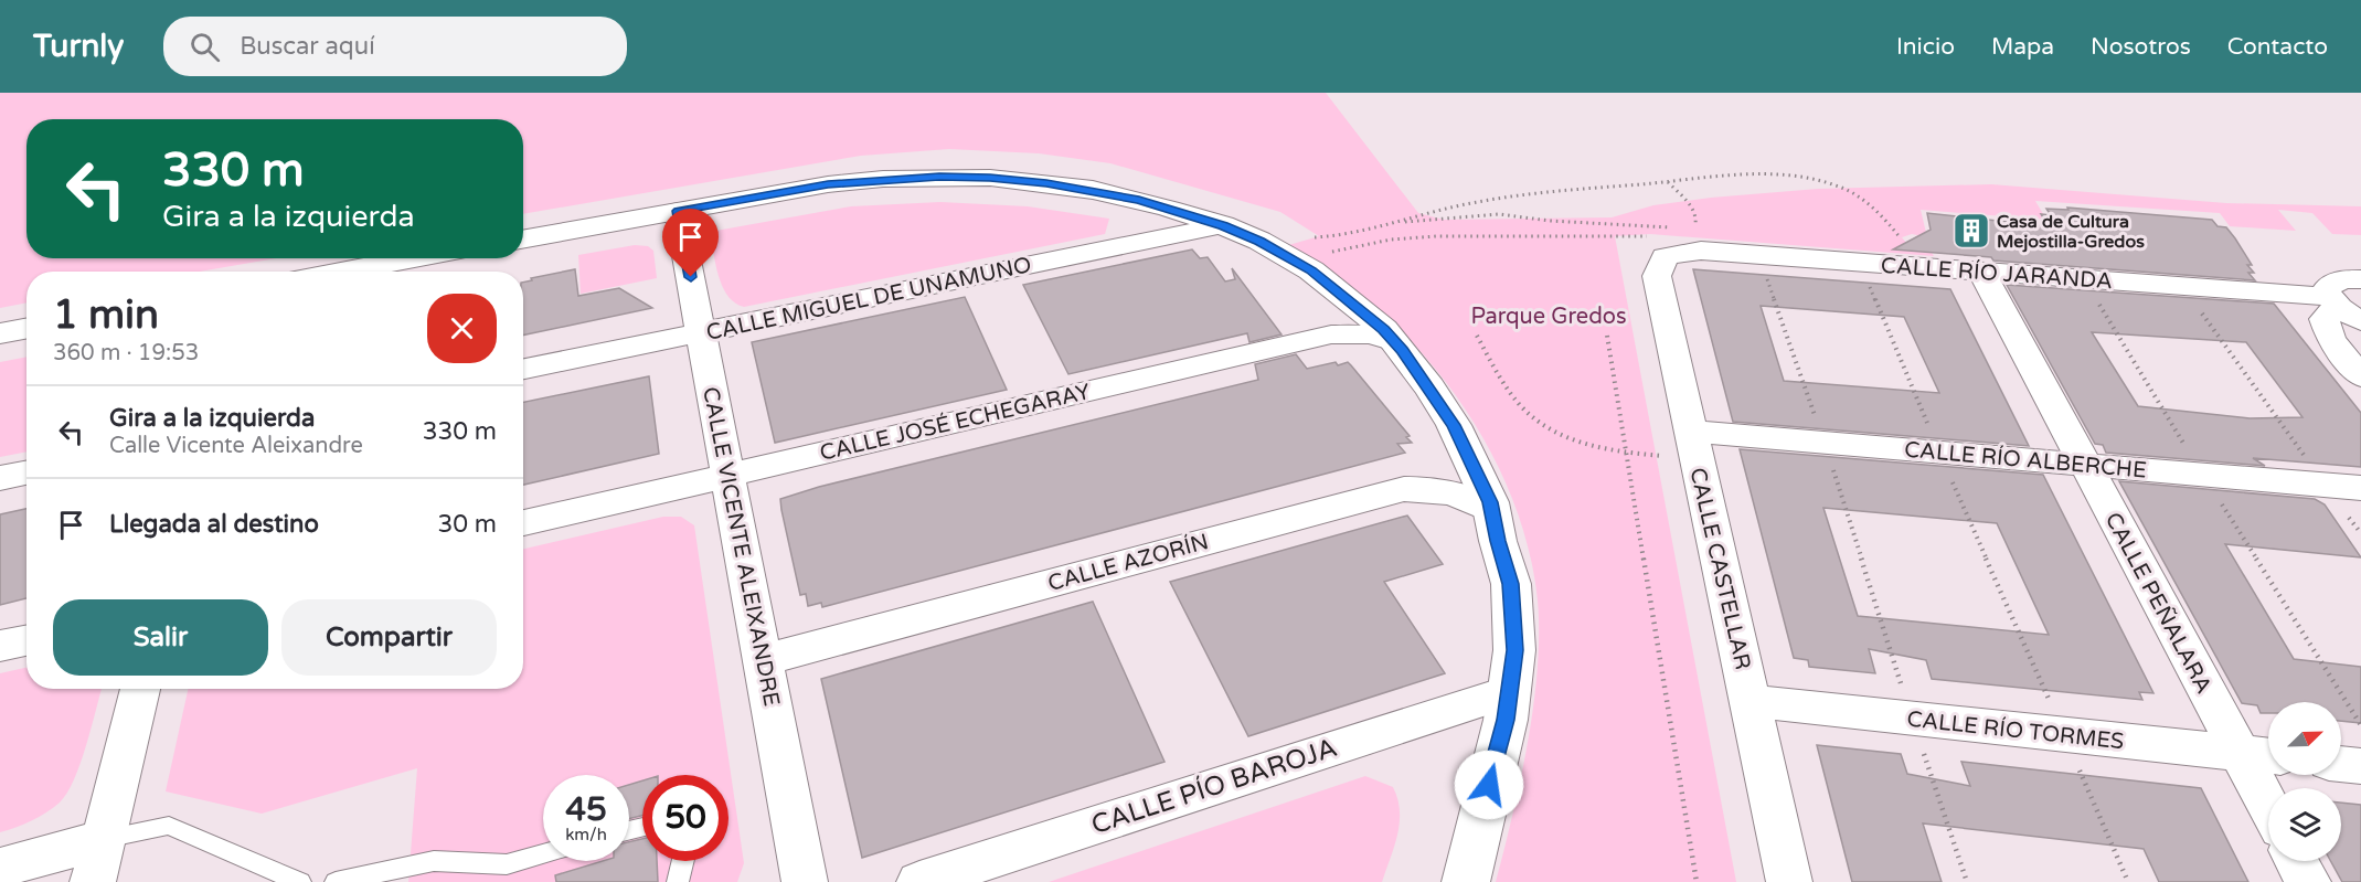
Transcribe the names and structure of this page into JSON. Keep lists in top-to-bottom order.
{
  "streets": {
    "street": [
      "CALLE RÍO JARANDA",
      "CALLE MIGUEL DE UNAMUNO",
      "CALLE JOSÉ ECHEGARAY",
      "CALLE RÍO ALBERCHE",
      "CALLE VICENTE ALEIXANDRE",
      "CALLE AZORÍN",
      "CALLE CASTELLAR",
      "CALLE PEÑALARA",
      "CALLE RÍO TORMES",
      "CALLE PÍO BAROJA"
    ]
  },
  "crossings": [
    ["CALLE RÍO JARANDA", "CALLE CASTELLAR"],
    ["CALLE RÍO JARANDA", "CALLE PEÑALARA"],
    ["CALLE MIGUEL DE UNAMUNO", "CALLE VICENTE ALEIXANDRE"],
    ["CALLE JOSÉ ECHEGARAY", "CALLE VICENTE ALEIXANDRE"],
    ["CALLE RÍO ALBERCHE", "CALLE CASTELLAR"],
    ["CALLE RÍO ALBERCHE", "CALLE PEÑALARA"],
    ["CALLE VICENTE ALEIXANDRE", "CALLE AZORÍN"],
    ["CALLE CASTELLAR", "CALLE RÍO TORMES"],
    ["CALLE PEÑALARA", "CALLE RÍO TORMES"]
  ],
  "parks": ["Parque Gredos"],
  "places": {
    "building": ["Casa de Cultura Mejostilla-Gredos"]
  },
  "north": "top right",
  "page": {
    "header": "Turnly",
    "search": "Buscar aquí",
    "nav": [
      "Inicio",
      "Mapa",
      "Nosotros",
      "Contacto"
    ],
    "turn": ["330 m", "Gira a la izquierda"],
    "heading": ["1 min", "360 m · 19:53"],
    "list": [
      {
        "name": "Gira a la izquierda",
        "note": "Calle Vicente Aleixandre",
        "value": "330 m"
      },
      {
        "name": "Llegada al destino",
        "value": "30 m"
      }
    ],
    "buttons": ["Salir", "Compartir"],
    "speed": "45 km/h",
    "limit": "50"
  }
}
